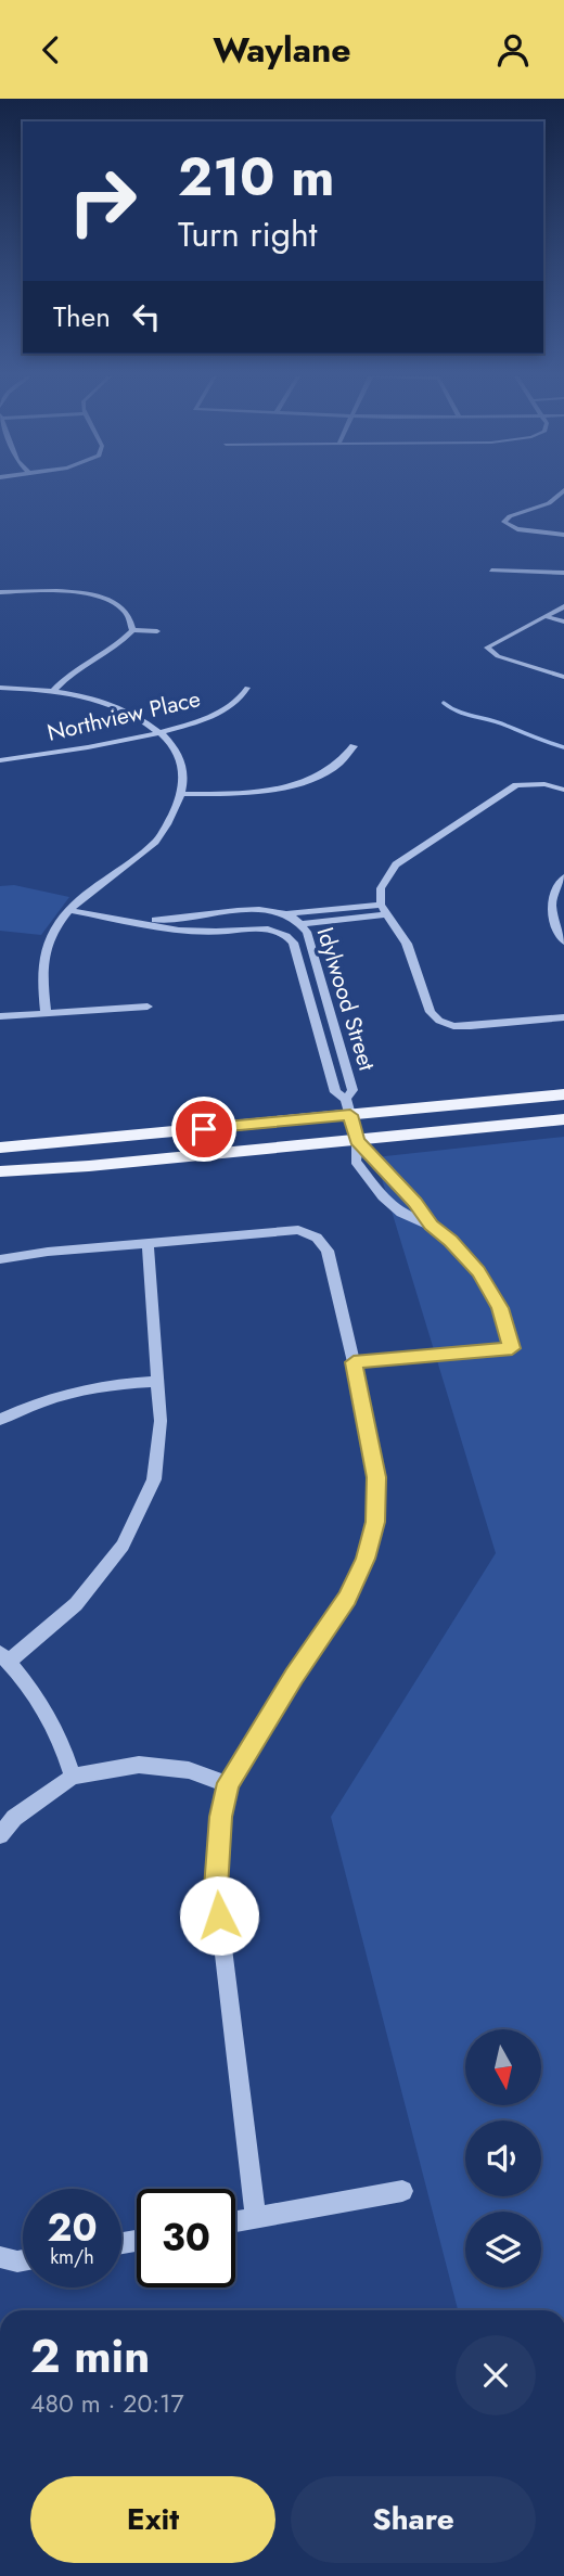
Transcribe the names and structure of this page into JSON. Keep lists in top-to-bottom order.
{
  "streets": {
    "street": ["Northview Place", "Idylwood Street"]
  },
  "north": "bottom",
  "page": {
    "header": "Waylane",
    "turn": ["210 m", "Turn right"],
    "then": "Then",
    "speed": "20 km/h",
    "limit": "30",
    "heading": ["2 min", "480 m · 20:17"],
    "buttons": ["Exit", "Share"]
  }
}
